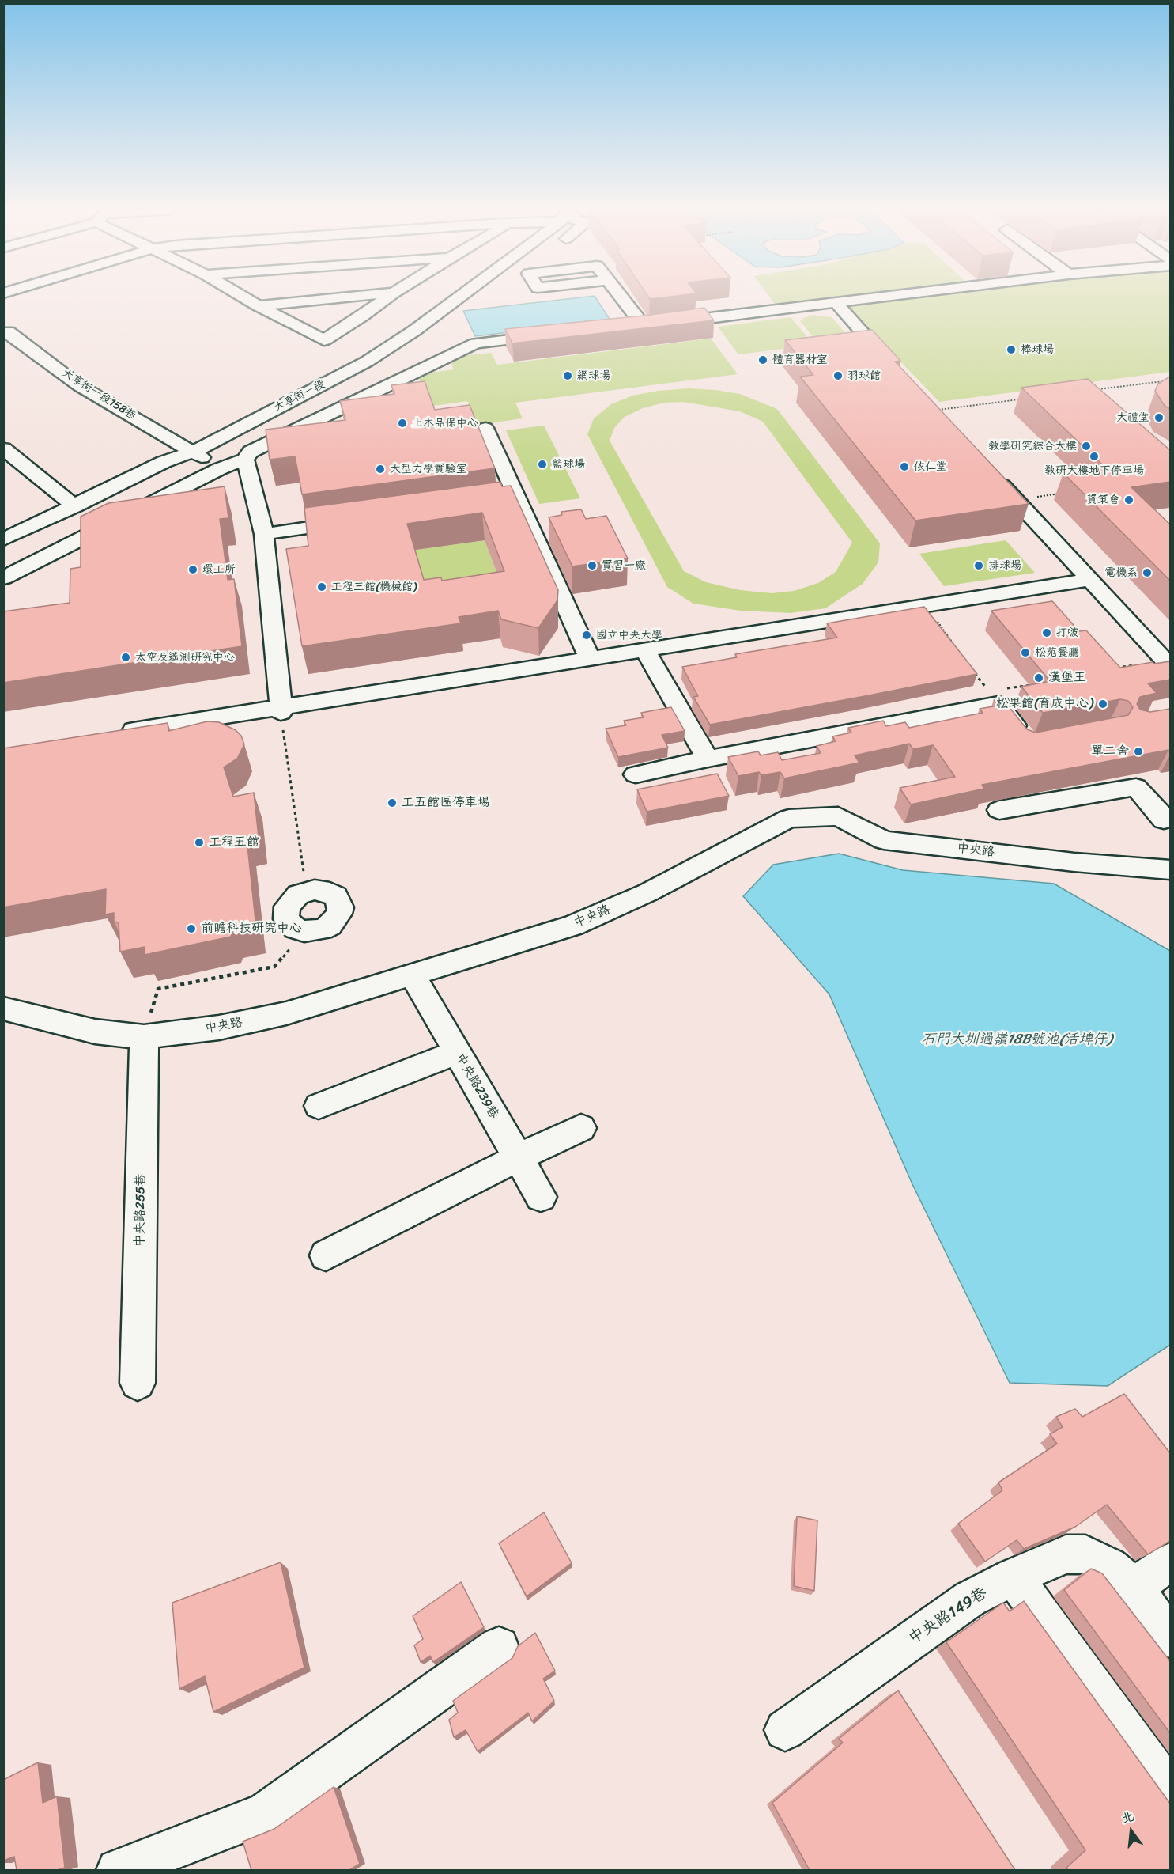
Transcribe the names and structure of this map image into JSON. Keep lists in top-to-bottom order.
{
  "streets": {
    "street": [
      "大享街一段158巷",
      "大享街一段",
      "中央路",
      "中央路239巷",
      "中央路255巷",
      "中央路149巷"
    ]
  },
  "crossings": [
    ["大享街一段158巷", "大享街一段"],
    ["中央路", "中央路239巷"],
    ["中央路", "中央路255巷"]
  ],
  "water": ["石門大圳過嶺18B號池(活埤仔)"],
  "places": [
    "棒球場",
    "體育器材室",
    "網球場",
    "羽球館",
    "大禮堂",
    "土木品保中心",
    "教學研究綜合大樓",
    "教研大樓地下停車場",
    "籃球場",
    "依仁堂",
    "大型力學實驗室",
    "資策會",
    "實習一廠",
    "排球場",
    "環工所",
    "電機系",
    "工程三館(機械館)",
    "打啵",
    "國立中央大學",
    "松苑餐廳",
    "太空及遙測研究中心",
    "漢堡王",
    "松果館(育成中心)",
    "單二舍",
    "工五館區停車場",
    "工程五館",
    "前瞻科技研究中心"
  ],
  "north": "top"
}
